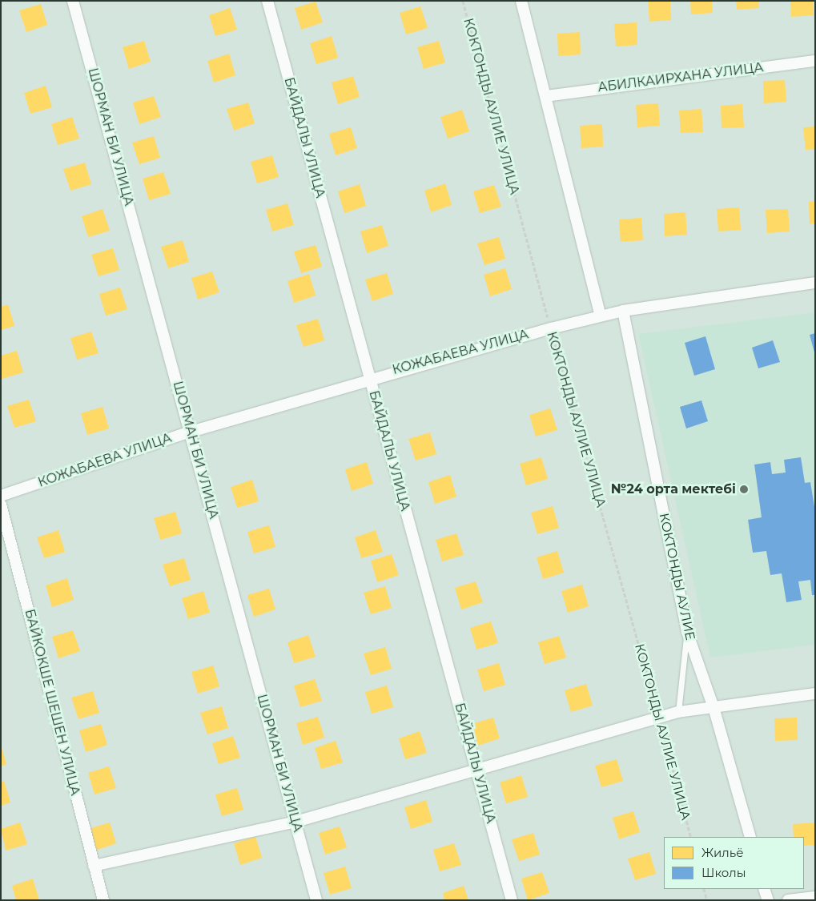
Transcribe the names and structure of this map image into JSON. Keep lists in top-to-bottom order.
{
  "streets": {
    "street": [
      "АБИЛКАИРХАНА УЛИЦА",
      "ШОРМАН БИ УЛИЦА",
      "БАЙДАЛЫ УЛИЦА",
      "КОЖАБАЕВА УЛИЦА",
      "КОКТОНДЫ АУЛИЕ",
      "БАЙКОКШЕ ШЕШЕН УЛИЦА"
    ],
    "path": ["КОКТОНДЫ АУЛИЕ УЛИЦА"]
  },
  "crossings": [
    ["КОКТОНДЫ АУЛИЕ УЛИЦА", "КОЖАБАЕВА УЛИЦА"],
    ["ШОРМАН БИ УЛИЦА", "КОЖАБАЕВА УЛИЦА"],
    ["БАЙДАЛЫ УЛИЦА", "КОЖАБАЕВА УЛИЦА"],
    ["КОЖАБАЕВА УЛИЦА", "КОКТОНДЫ АУЛИЕ"]
  ],
  "places": ["№24 орта мектебі"],
  "legend": ["Жильё", "Школы"]
}
